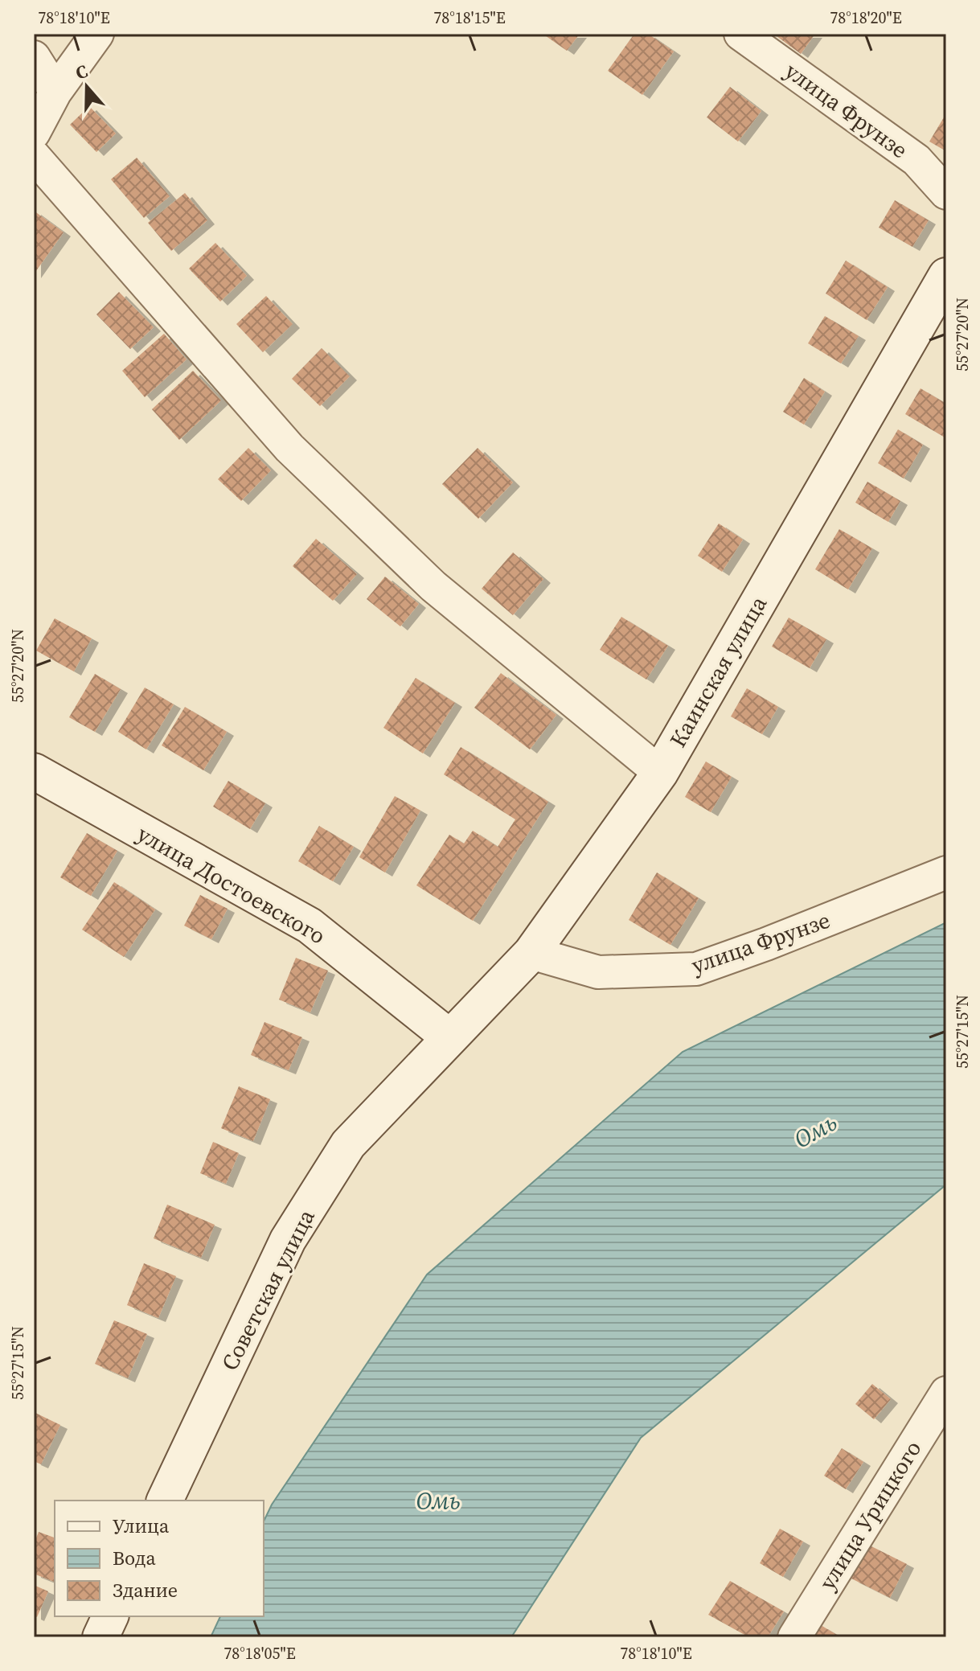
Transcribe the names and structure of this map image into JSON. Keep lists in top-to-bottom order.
{
  "streets": {
    "main road": ["Каинская улица", "улица Достоевского", "Советская улица"],
    "street": ["улица Фрунзе", "улица Урицкого"]
  },
  "crossings": [
    ["улица Фрунзе", "Каинская улица"],
    ["Каинская улица", "улица Достоевского"],
    ["Каинская улица", "Советская улица"],
    ["улица Достоевского", "Советская улица"]
  ],
  "water": ["Омь"],
  "legend": ["Улица", "Вода", "Здание"],
  "north": "top",
  "coordinates": [
    "78°18'10\"E",
    "78°18'15\"E",
    "78°18'20\"E",
    "55°27'20\"N",
    "55°27'15\"N",
    "78°18'05\"E"
  ]
}
